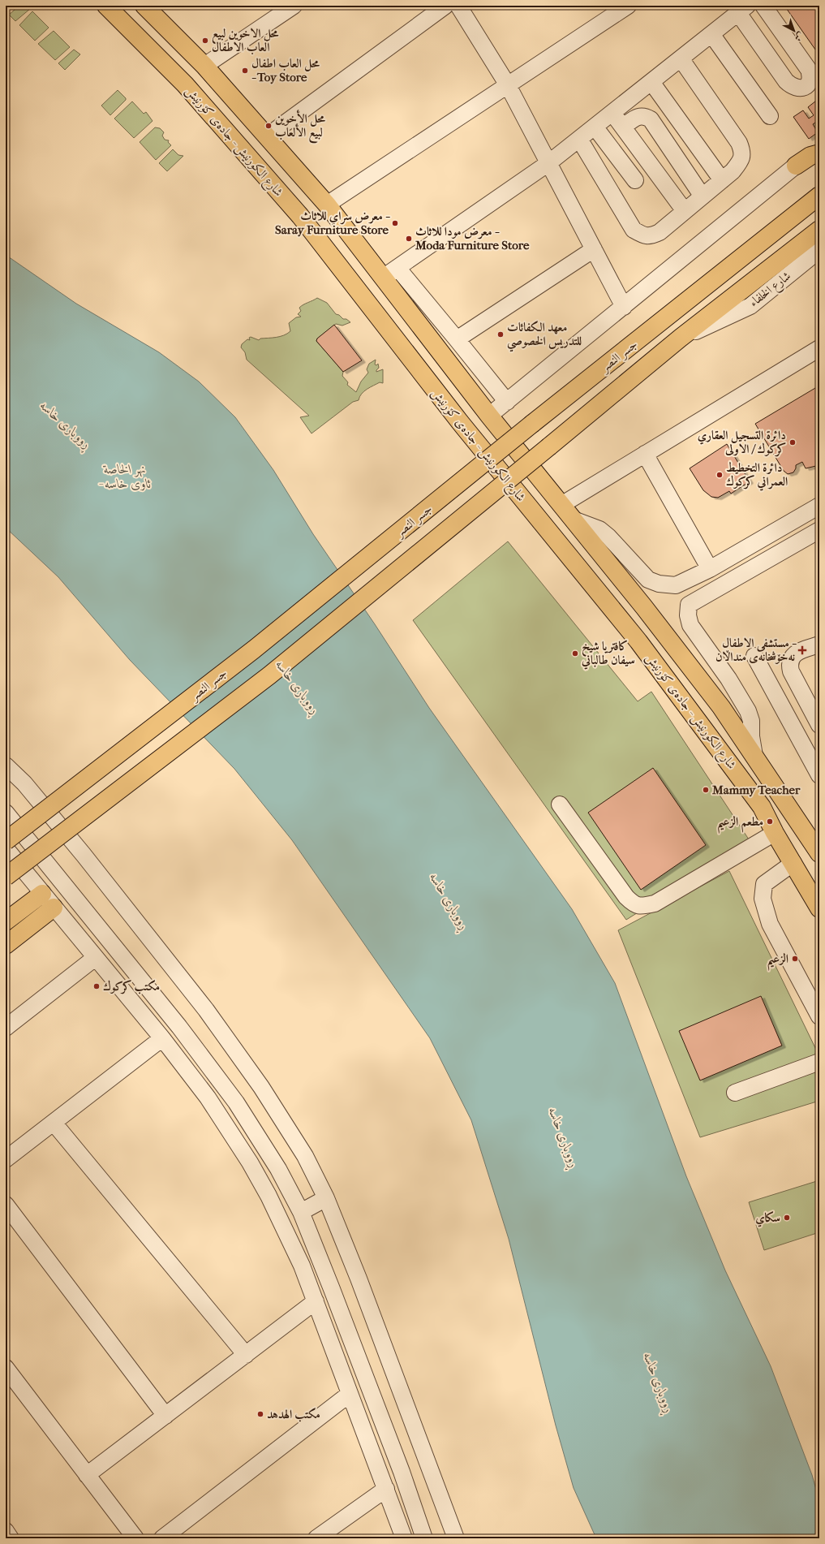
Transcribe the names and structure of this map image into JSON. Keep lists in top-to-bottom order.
{
  "streets": {
    "main road": ["شارع الكورنيش - جادەی کۆرنیش", "جسر النصر"],
    "street": ["شارع الخلفاء"]
  },
  "water": ["ڕووباری خاسە", "نهر الخاصة - ئاوی خاسە"],
  "places": {
    "other": [
      "محل الاخوين لبيع العاب الاطفال",
      "محل العاب اطفال - Toy Store",
      "محل الأخوين لبيع الألعاب",
      "معرض سراي للاثاث - Saray Furniture Store",
      "معرض مودا للاثاث - Moda Furniture Store",
      "معهد الكفائات للتدريس الخصوصي",
      "دائرة التسجيل العقاري كركوك / الاولى",
      "دائرة التخطيط العمراني كركوك",
      "كافتريا شيخ سيفان طالباني",
      "Mammy Teacher",
      "مطعم الزعيم",
      "الزعيم",
      "مكتب كركوك",
      "سكاي",
      "مكتب الهدهد"
    ],
    "health": ["مستشفى الاطفال - نەخۆشخانەی منداڵان"]
  },
  "north": "bottom right"
}
